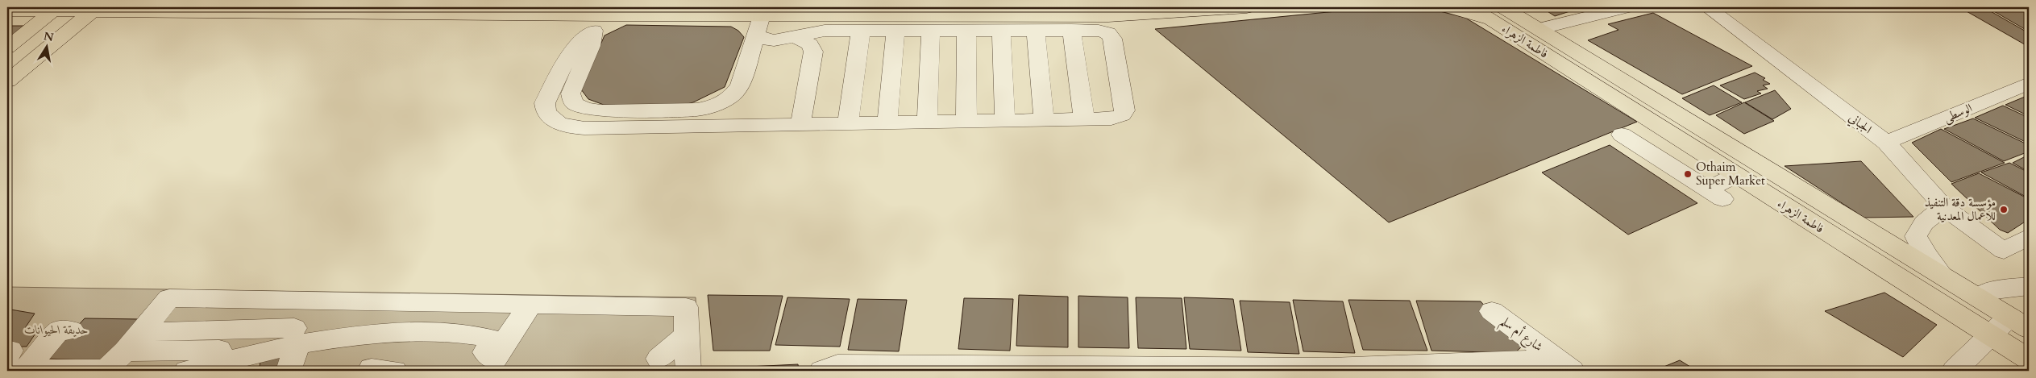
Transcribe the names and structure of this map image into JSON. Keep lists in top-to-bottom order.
{
  "streets": {
    "main road": ["فاطمة الزهراء"],
    "street": ["الوسطى", "الجباني", "شارع أم سلم"]
  },
  "crossings": [
    ["الوسطى", "الجباني"]
  ],
  "parks": ["حديقة الحيوانات"],
  "places": ["Othaim Super Market", "مؤسسة دقة التنفيذ للاعمال المعدنية"],
  "north": "top"
}
